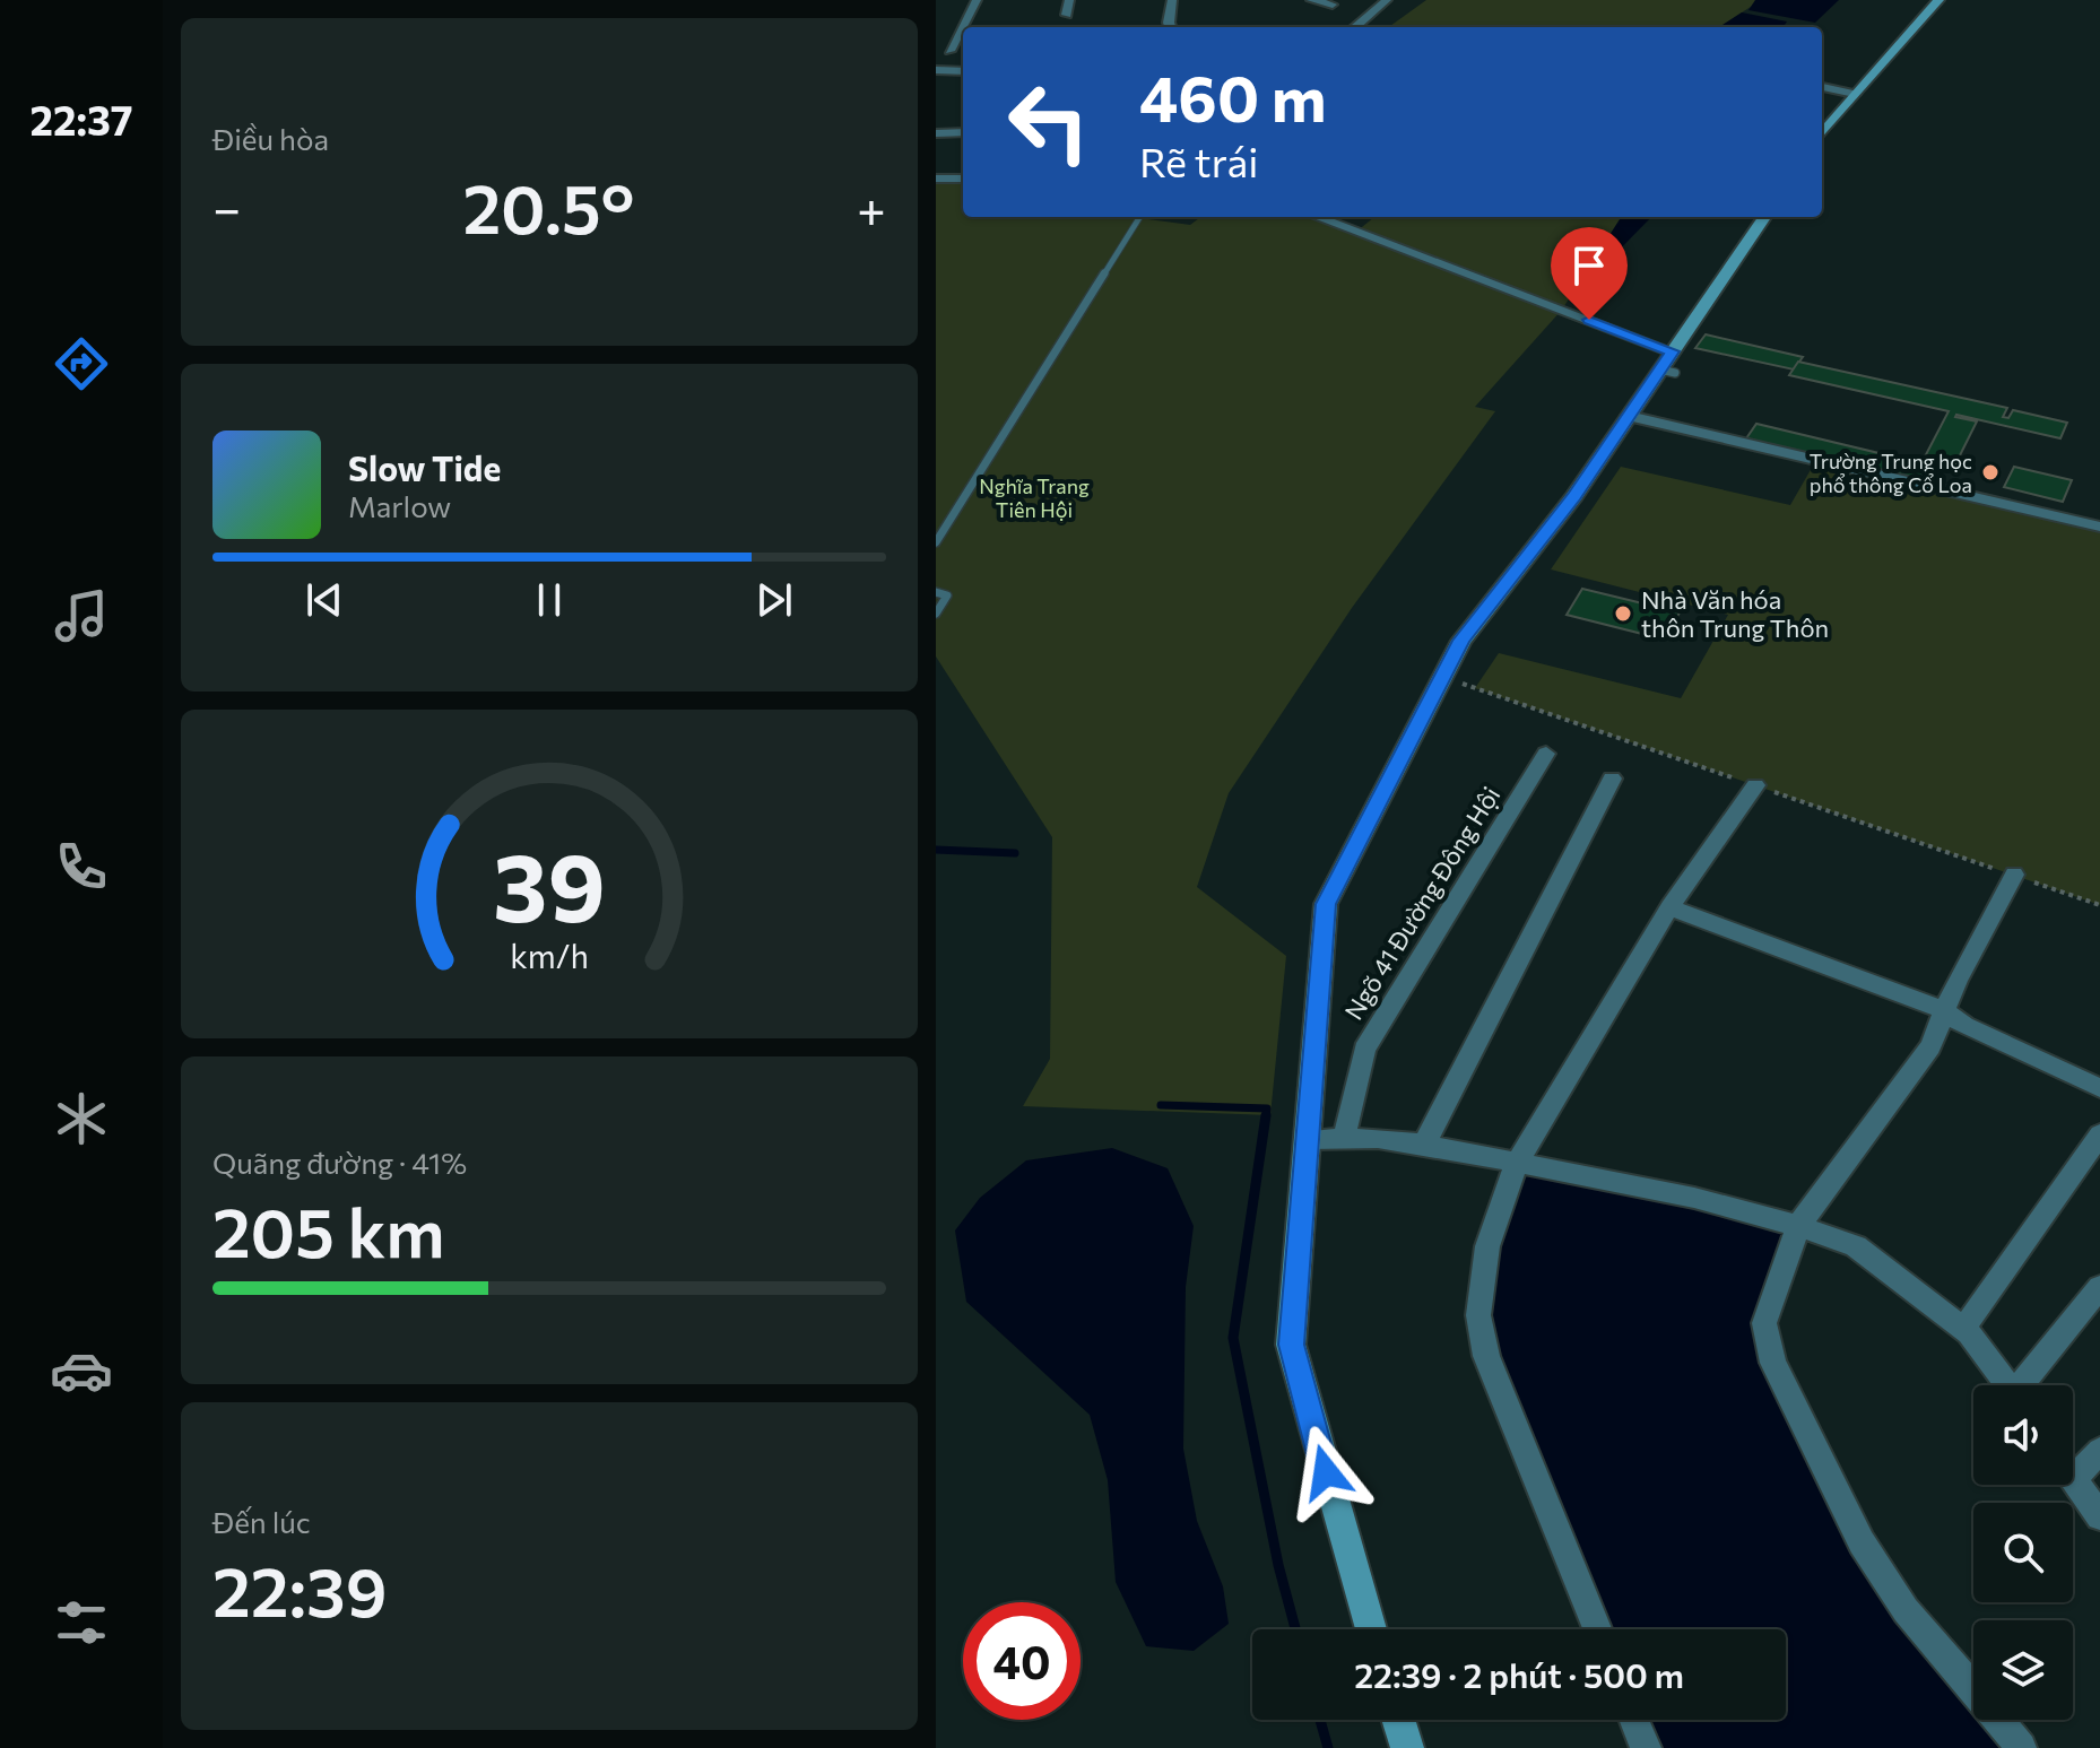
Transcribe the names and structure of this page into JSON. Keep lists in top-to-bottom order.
{
  "streets": {
    "street": ["Ngõ 41 Đường Đông Hội"]
  },
  "parks": ["Nghĩa Trang Tiên Hội"],
  "places": ["Trường Trung học phổ thông Cổ Loa", "Nhà Văn hóa thôn Trung Thôn"],
  "page": {
    "tabs": "22:37",
    "tile": [
      "Điều hòa",
      ["Quãng đường · 41%", "205 km"],
      ["Đến lúc", "22:39"]
    ],
    "turn": ["460 m", "Rẽ trái"],
    "heat": ["−", "20.5°", "+"],
    "song": ["Slow Tide", "Marlow"],
    "limit": "40",
    "trip": "22:39 · 2 phút · 500 m",
    "gauge": ["39", "km/h"]
  }
}
